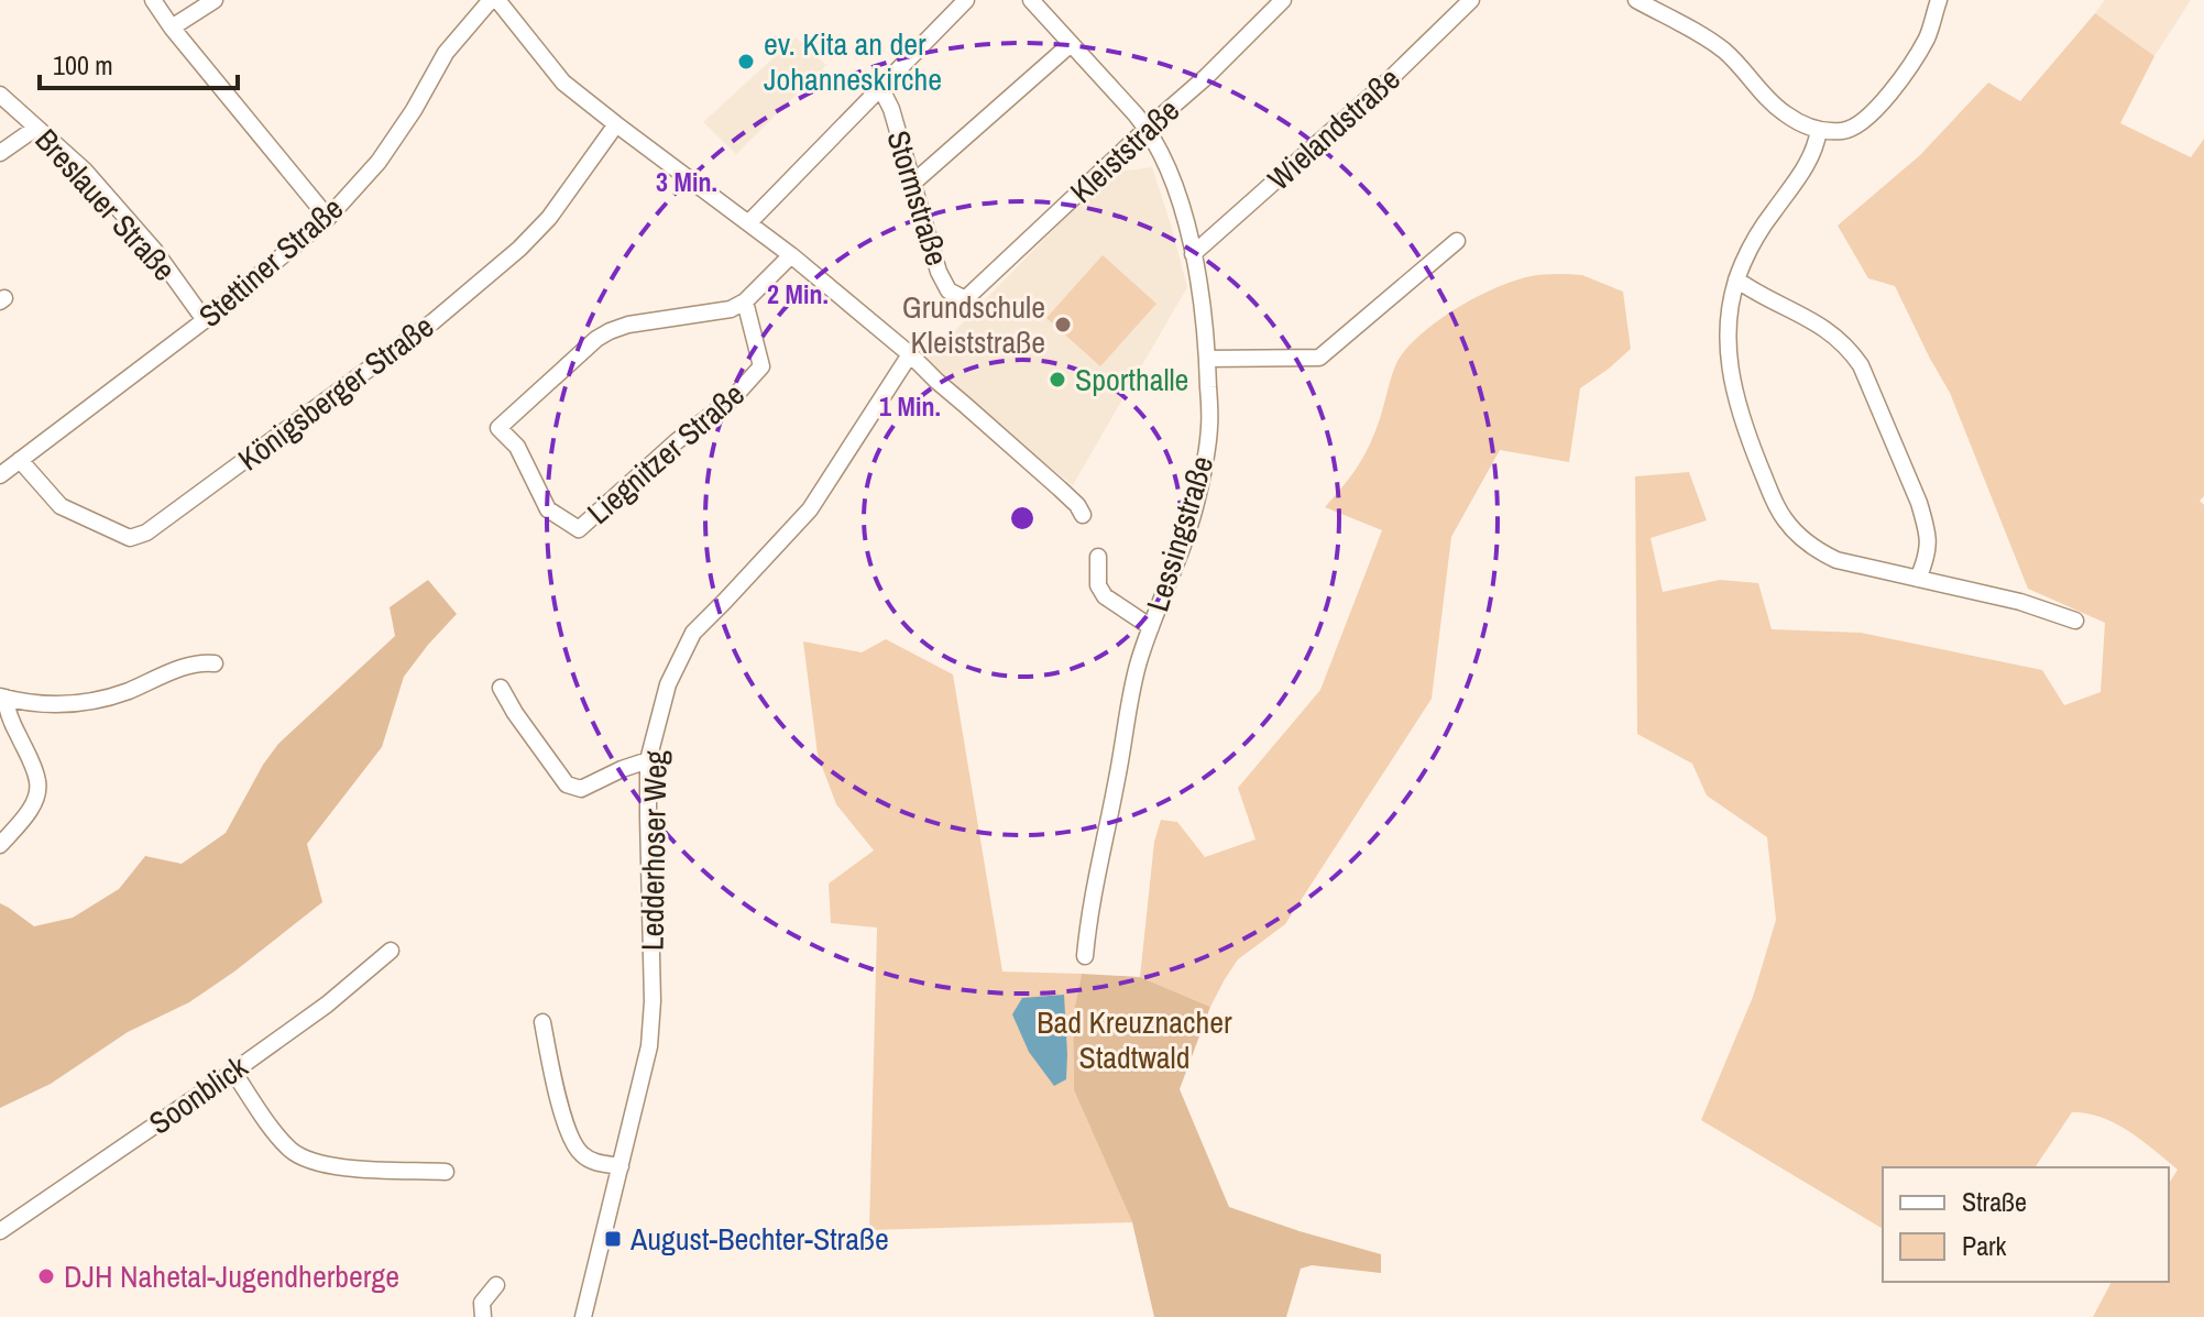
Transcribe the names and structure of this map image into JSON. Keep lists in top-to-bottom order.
{
  "streets": {
    "street": [
      "Wielandstraße",
      "Kleiststraße",
      "Stormstraße",
      "Breslauer Straße",
      "Stettiner Straße",
      "Königsberger Straße",
      "Liegnitzer Straße",
      "Lessingstraße",
      "Ledderhoser Weg",
      "Soonblick"
    ]
  },
  "crossings": [
    ["Wielandstraße", "Lessingstraße"],
    ["Kleiststraße", "Stormstraße"],
    ["Kleiststraße", "Lessingstraße"],
    ["Breslauer Straße", "Stettiner Straße"],
    ["Stettiner Straße", "Königsberger Straße"]
  ],
  "parks": ["Bad Kreuznacher Stadtwald"],
  "places": {
    "other": [
      "ev. Kita an der Johanneskirche",
      "Grundschule Kleiststraße",
      "Sporthalle",
      "DJH Nahetal-Jugendherberge"
    ],
    "transit": ["August-Bechter-Straße"]
  },
  "legend": ["Straße", "Park"],
  "scale_bar": "100 m",
  "rings": ["3 Min.", "2 Min.", "1 Min."]
}
